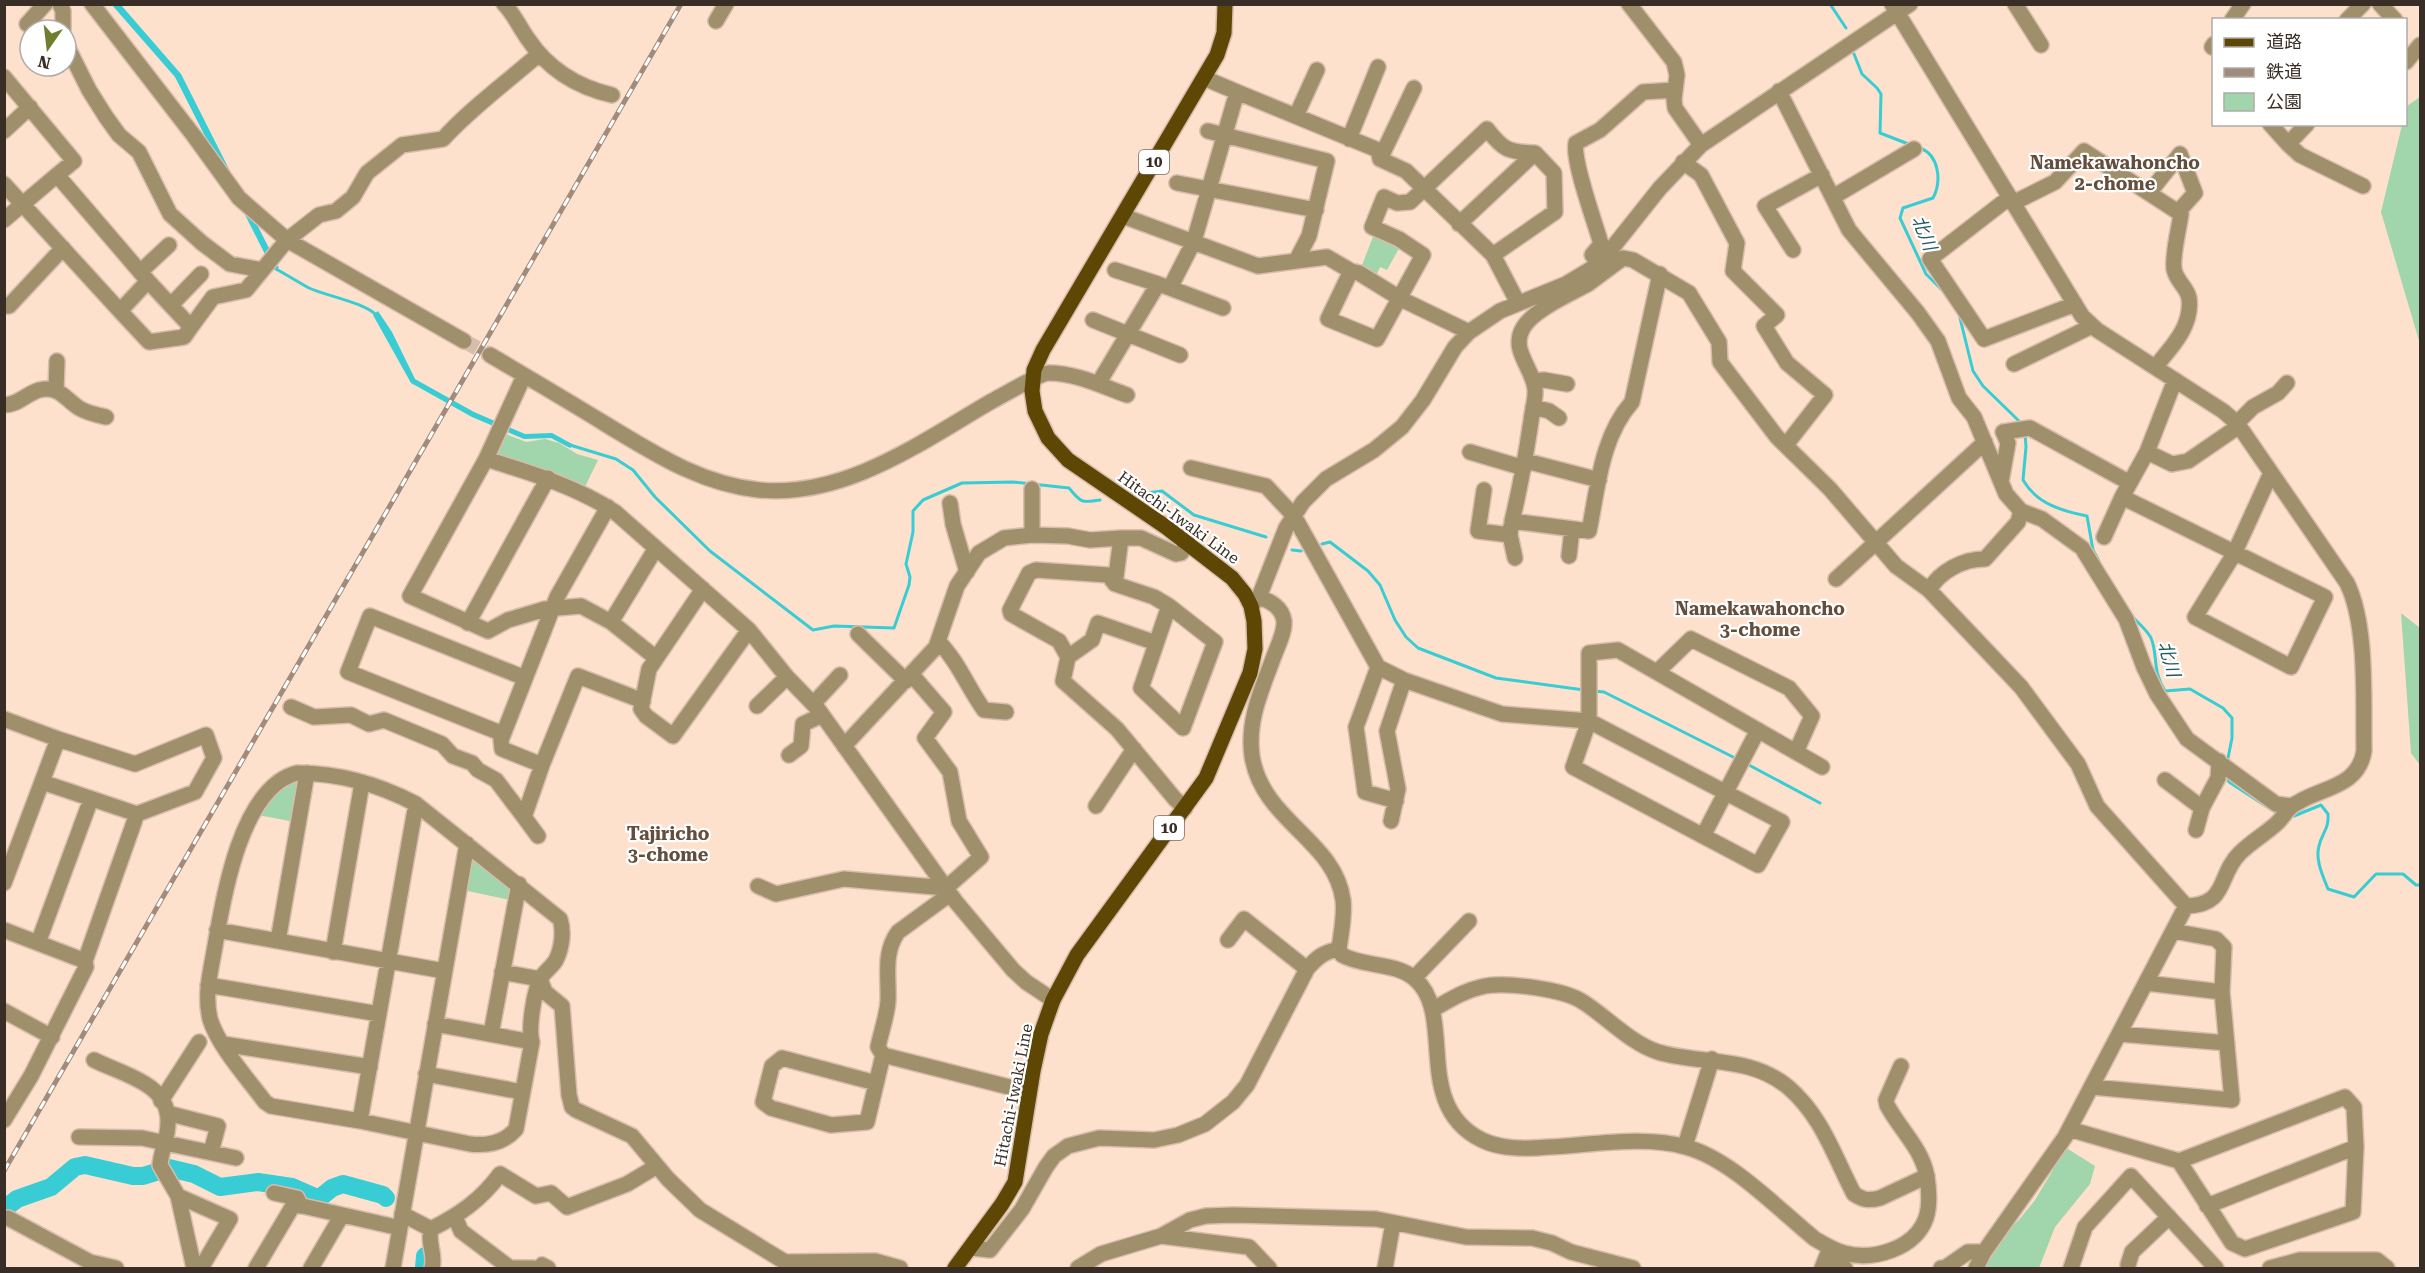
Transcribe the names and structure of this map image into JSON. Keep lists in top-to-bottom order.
{
  "streets": {
    "main road": ["10", "Hitachi-Iwaki Line"]
  },
  "districts": ["Namekawahoncho 2-chome", "Namekawahoncho 3-chome", "Tajiricho 3-chome"],
  "water": ["北川"],
  "legend": ["道路", "鉄道", "公園"],
  "north": "bottom"
}
